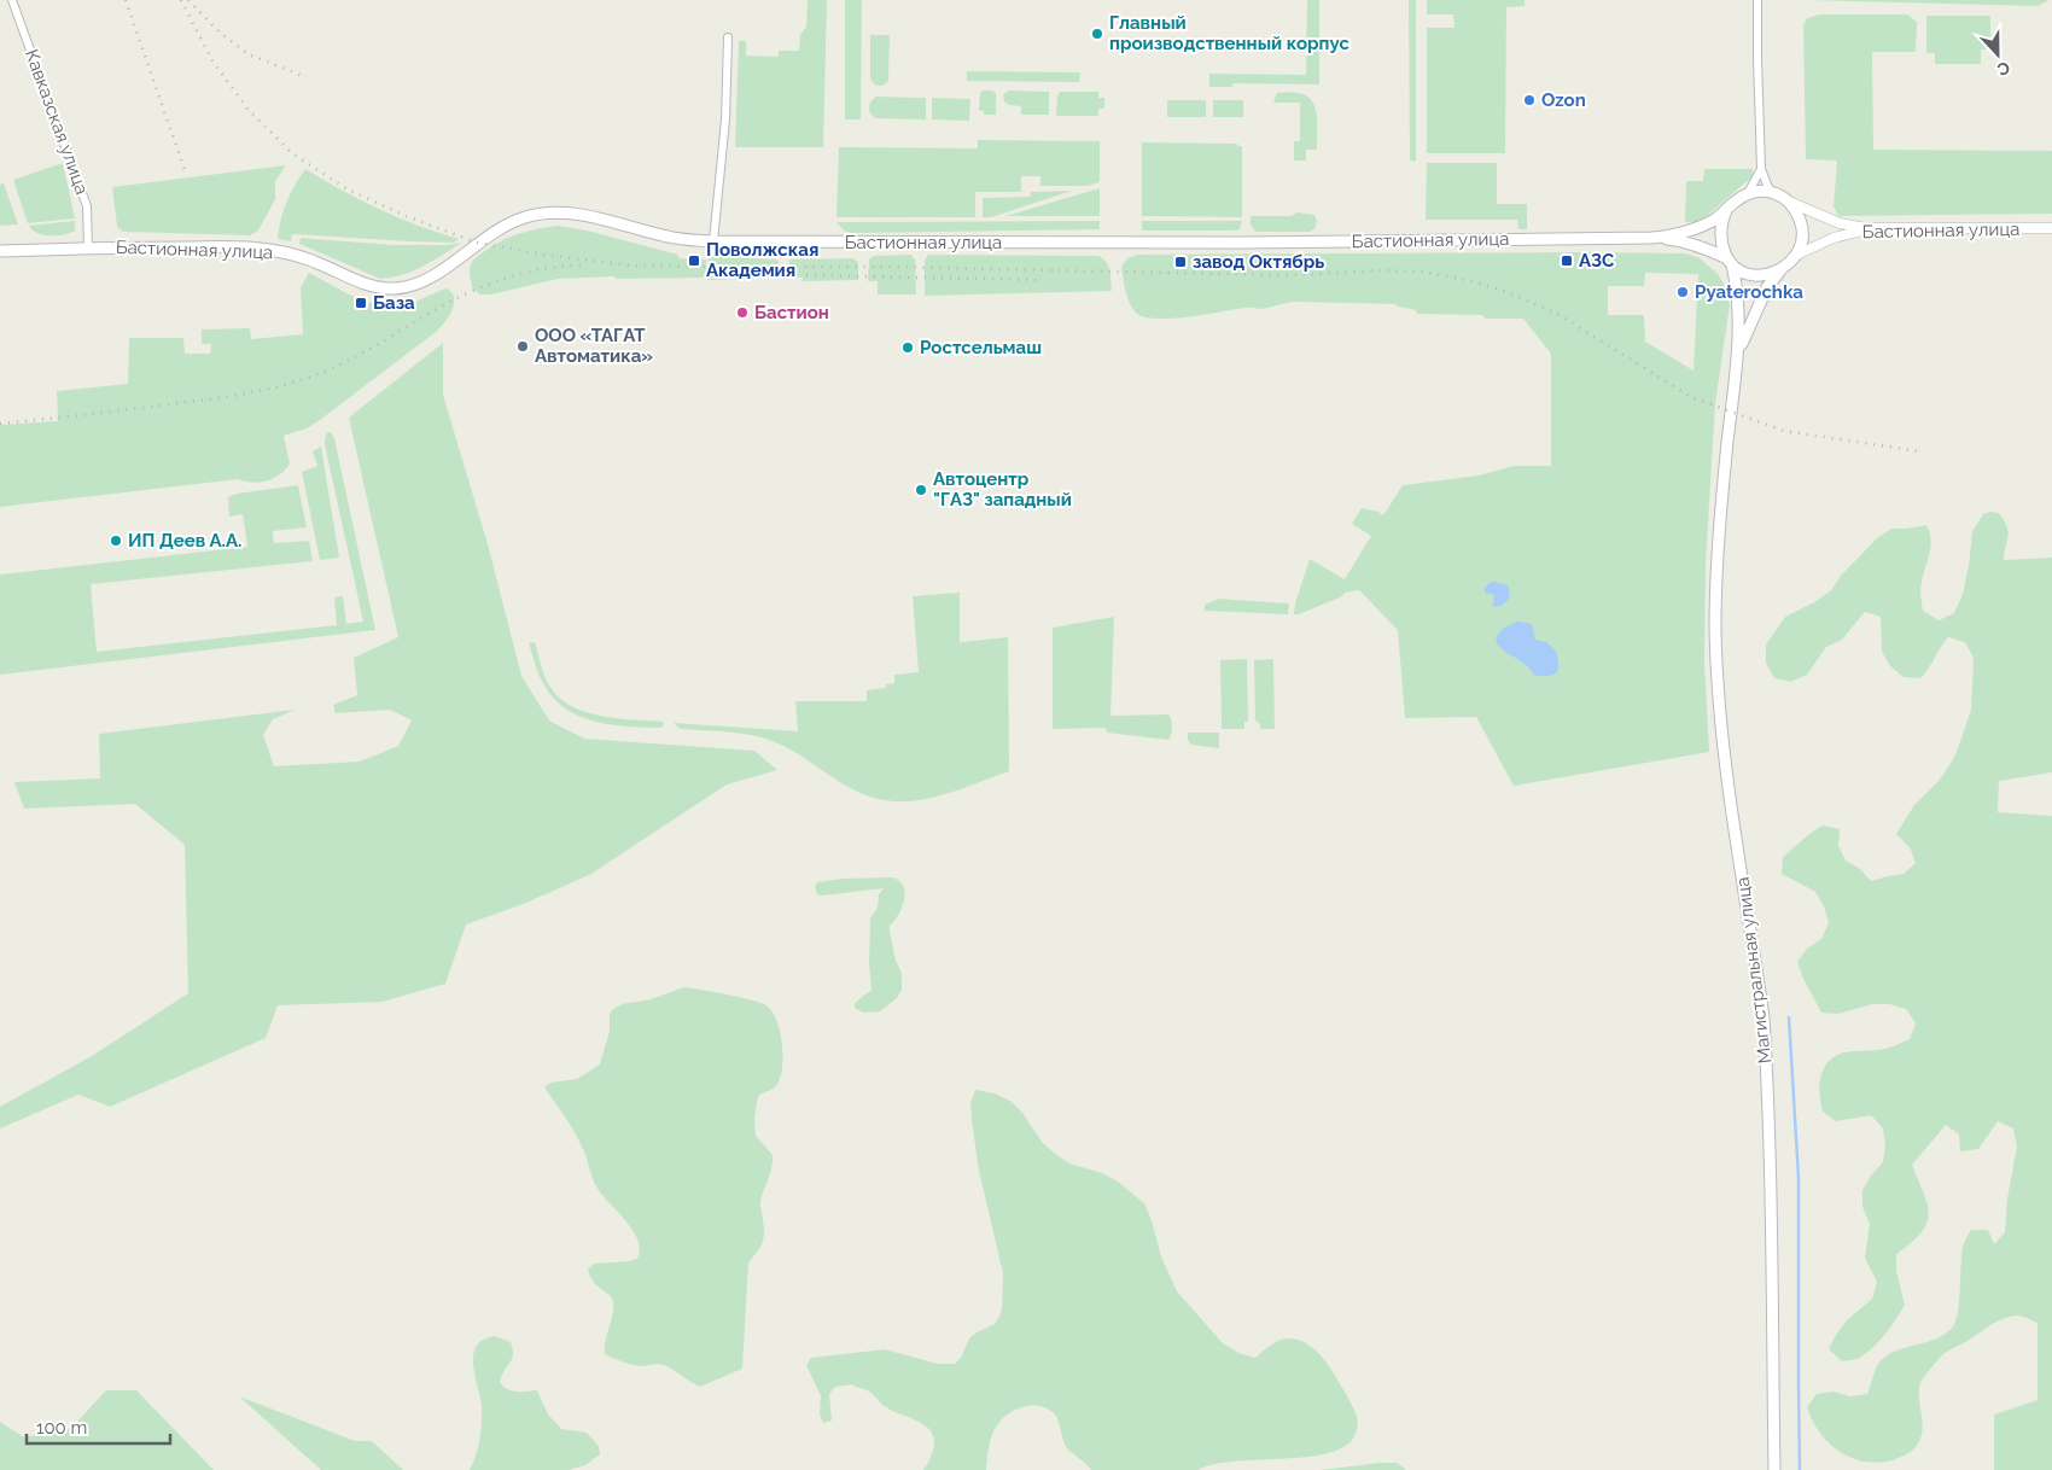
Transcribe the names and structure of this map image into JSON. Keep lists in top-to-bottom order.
{
  "streets": {
    "main road": ["Бастионная улица", "Магистральная улица"],
    "street": ["Кавказская улица"]
  },
  "crossings": [
    ["Кавказская улица", "Бастионная улица"]
  ],
  "places": {
    "other": [
      "Главный производственный корпус",
      "Ozon",
      "Pyaterochka",
      "Бастион",
      "ООО «ТАГАТ Автоматика»",
      "Ростсельмаш",
      "Автоцентр \"ГАЗ\" западный",
      "ИП Деев А.А."
    ],
    "transit": [
      "Поволжская Академия",
      "АЗС",
      "завод Октябрь",
      "База"
    ]
  },
  "scale_bar": "100 m",
  "north": "bottom"
}
